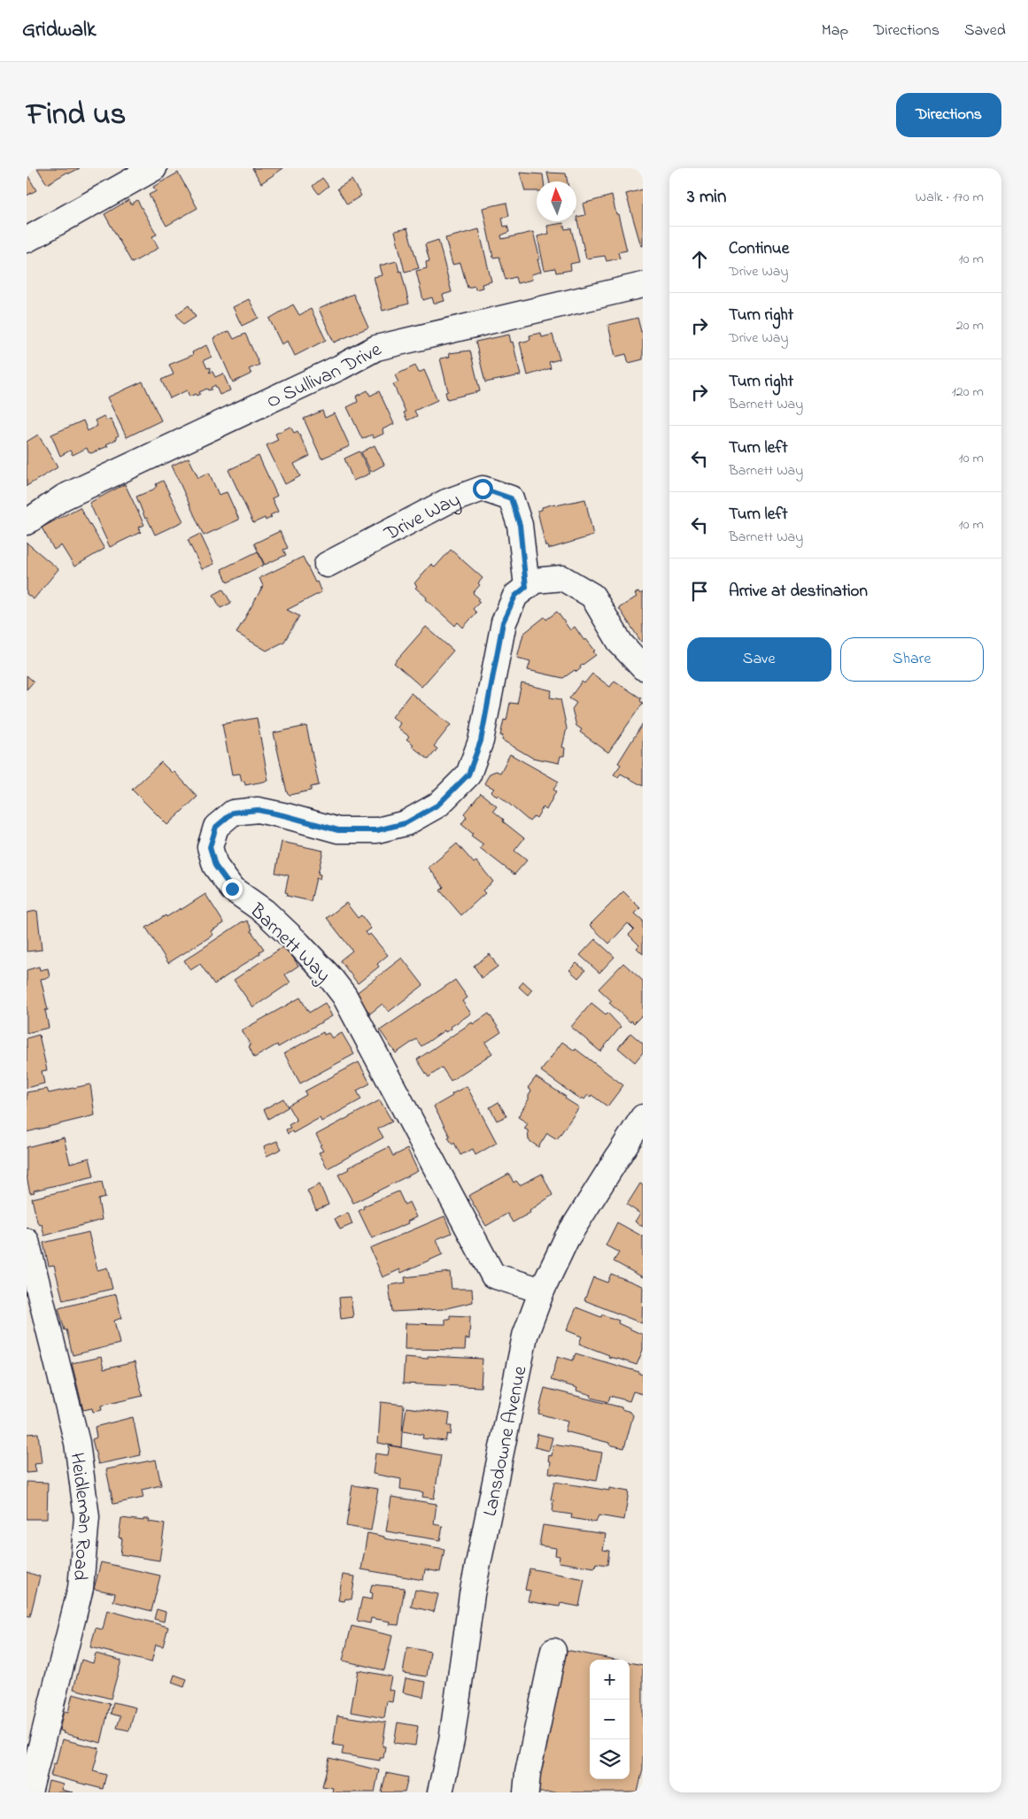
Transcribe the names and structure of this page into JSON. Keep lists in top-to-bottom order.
{
  "streets": {
    "street": [
      "O Sullivan Drive",
      "Drive Way",
      "Barnett Way",
      "Lansdowne Avenue",
      "Heidleman Road"
    ]
  },
  "crossings": [
    ["Drive Way", "Barnett Way"],
    ["Barnett Way", "Lansdowne Avenue"]
  ],
  "north": "top",
  "page": {
    "header": "Gridwalk",
    "nav": ["Map", "Directions", "Saved"],
    "title": "Find us",
    "buttons": [
      "Directions",
      ["Save", "Share"]
    ],
    "heading": ["3 min", "Walk · 170 m"],
    "list": [
      ["Continue", "Drive Way", "10 m"],
      ["Turn right", "Drive Way", "20 m"],
      ["Turn right", "Barnett Way", "120 m"],
      ["Turn left", "Barnett Way", "10 m"],
      ["Turn left", "Barnett Way", "10 m"],
      "Arrive at destination"
    ],
    "map_buttons": ["+", "−"]
  }
}
